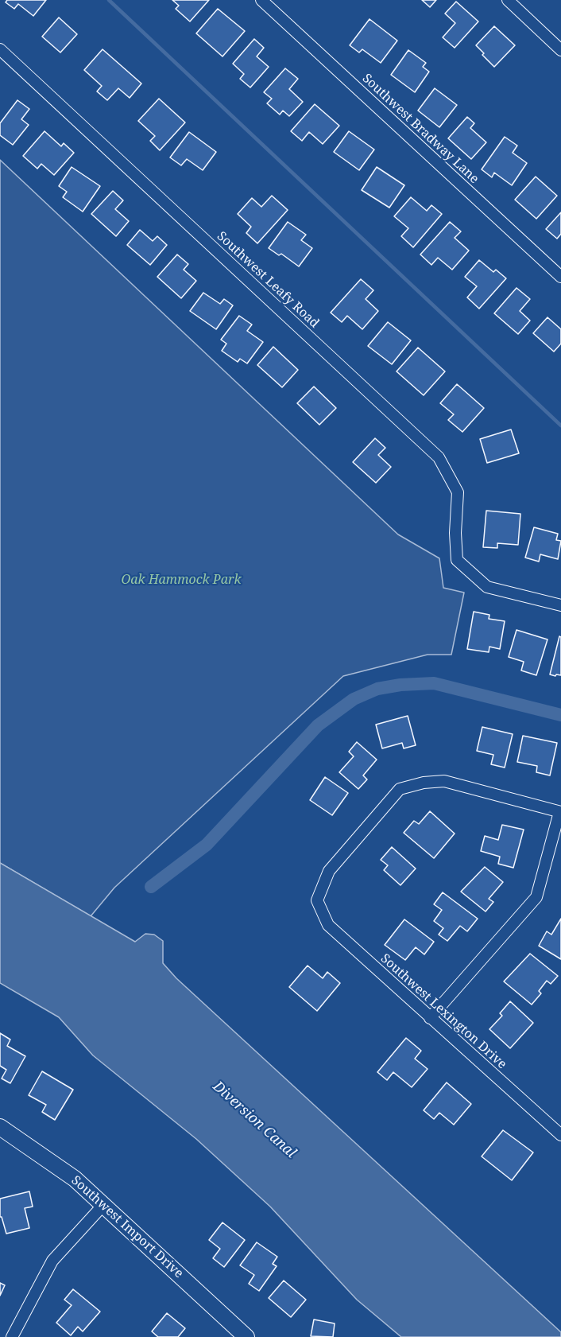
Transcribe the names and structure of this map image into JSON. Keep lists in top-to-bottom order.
{
  "streets": {
    "street": [
      "Southwest Bradway Lane",
      "Southwest Leafy Road",
      "Southwest Lexington Drive",
      "Southwest Import Drive"
    ]
  },
  "water": ["Diversion Canal"],
  "parks": ["Oak Hammock Park"]
}
